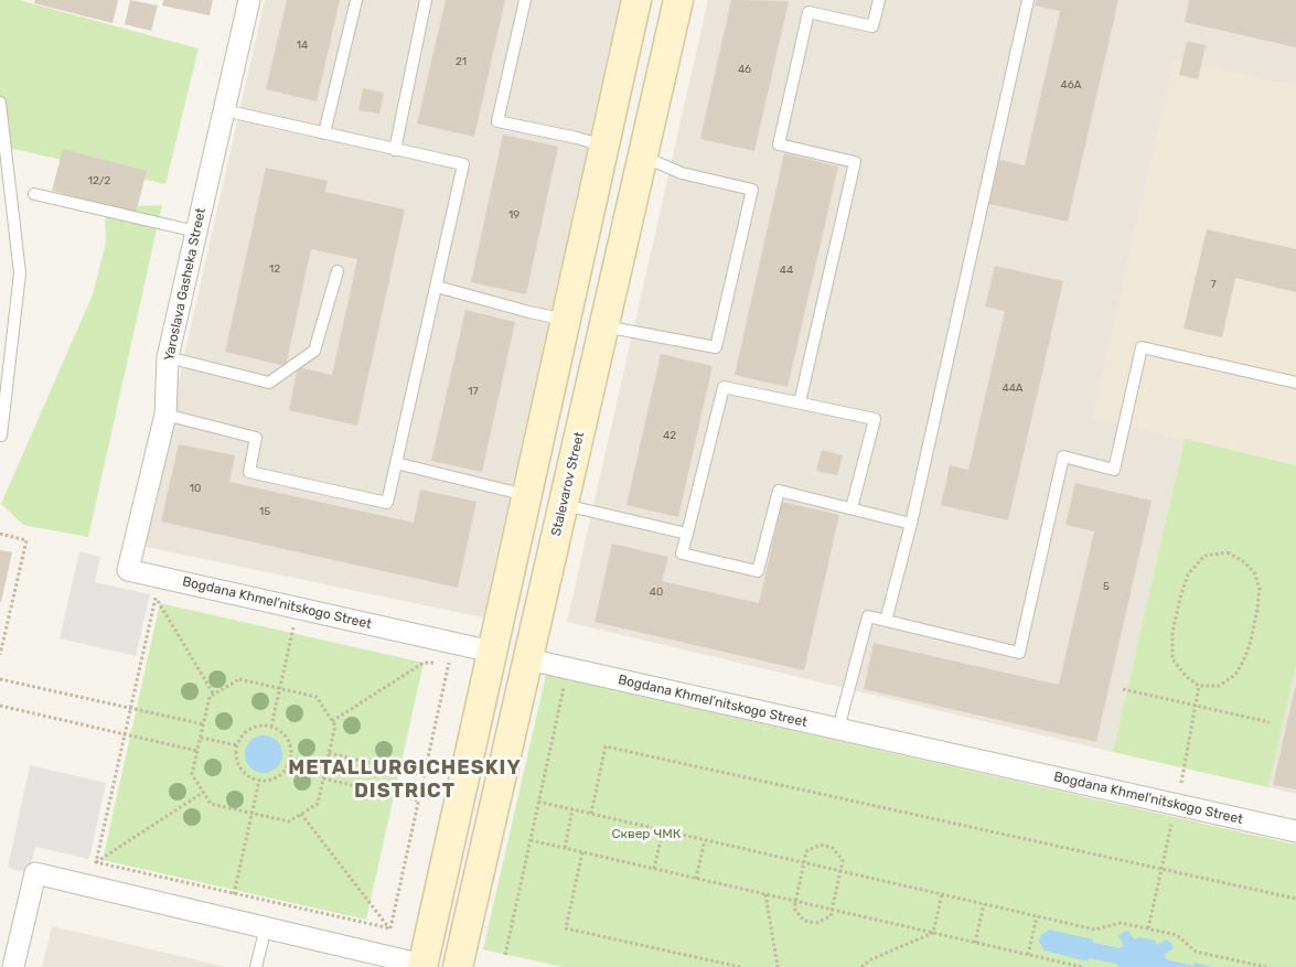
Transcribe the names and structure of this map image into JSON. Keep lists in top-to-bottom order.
{
  "streets": {
    "main road": ["Stalevarov Street", "Bogdana Khmel'nitskogo Street"],
    "street": ["Yaroslava Gasheka Street"]
  },
  "crossings": [
    ["Yaroslava Gasheka Street", "Bogdana Khmel'nitskogo Street"],
    ["Stalevarov Street", "Bogdana Khmel'nitskogo Street"]
  ],
  "districts": ["METALLURGICHESKIY DISTRICT"],
  "parks": ["Сквер ЧМК"],
  "house_numbers": [
    "14",
    "21",
    "46",
    "46А",
    "12/2",
    "19",
    "12",
    "44",
    "7",
    "44А",
    "17",
    "42",
    "10",
    "15",
    "5",
    "40"
  ]
}
